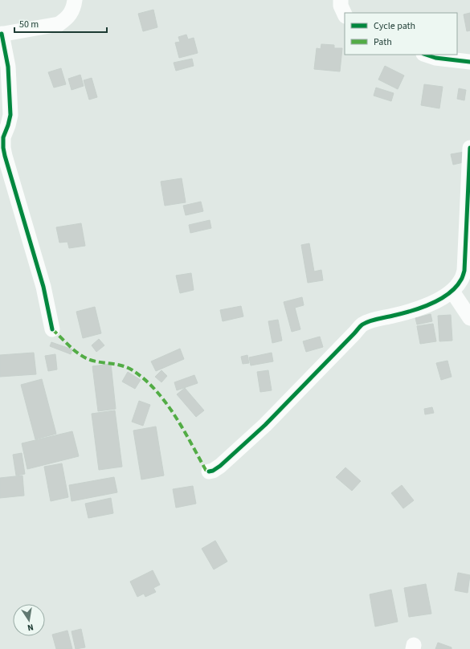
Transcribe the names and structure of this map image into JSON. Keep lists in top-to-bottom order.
{
  "legend": ["Cycle path", "Path"],
  "scale_bar": "50 m",
  "north": "bottom"
}
